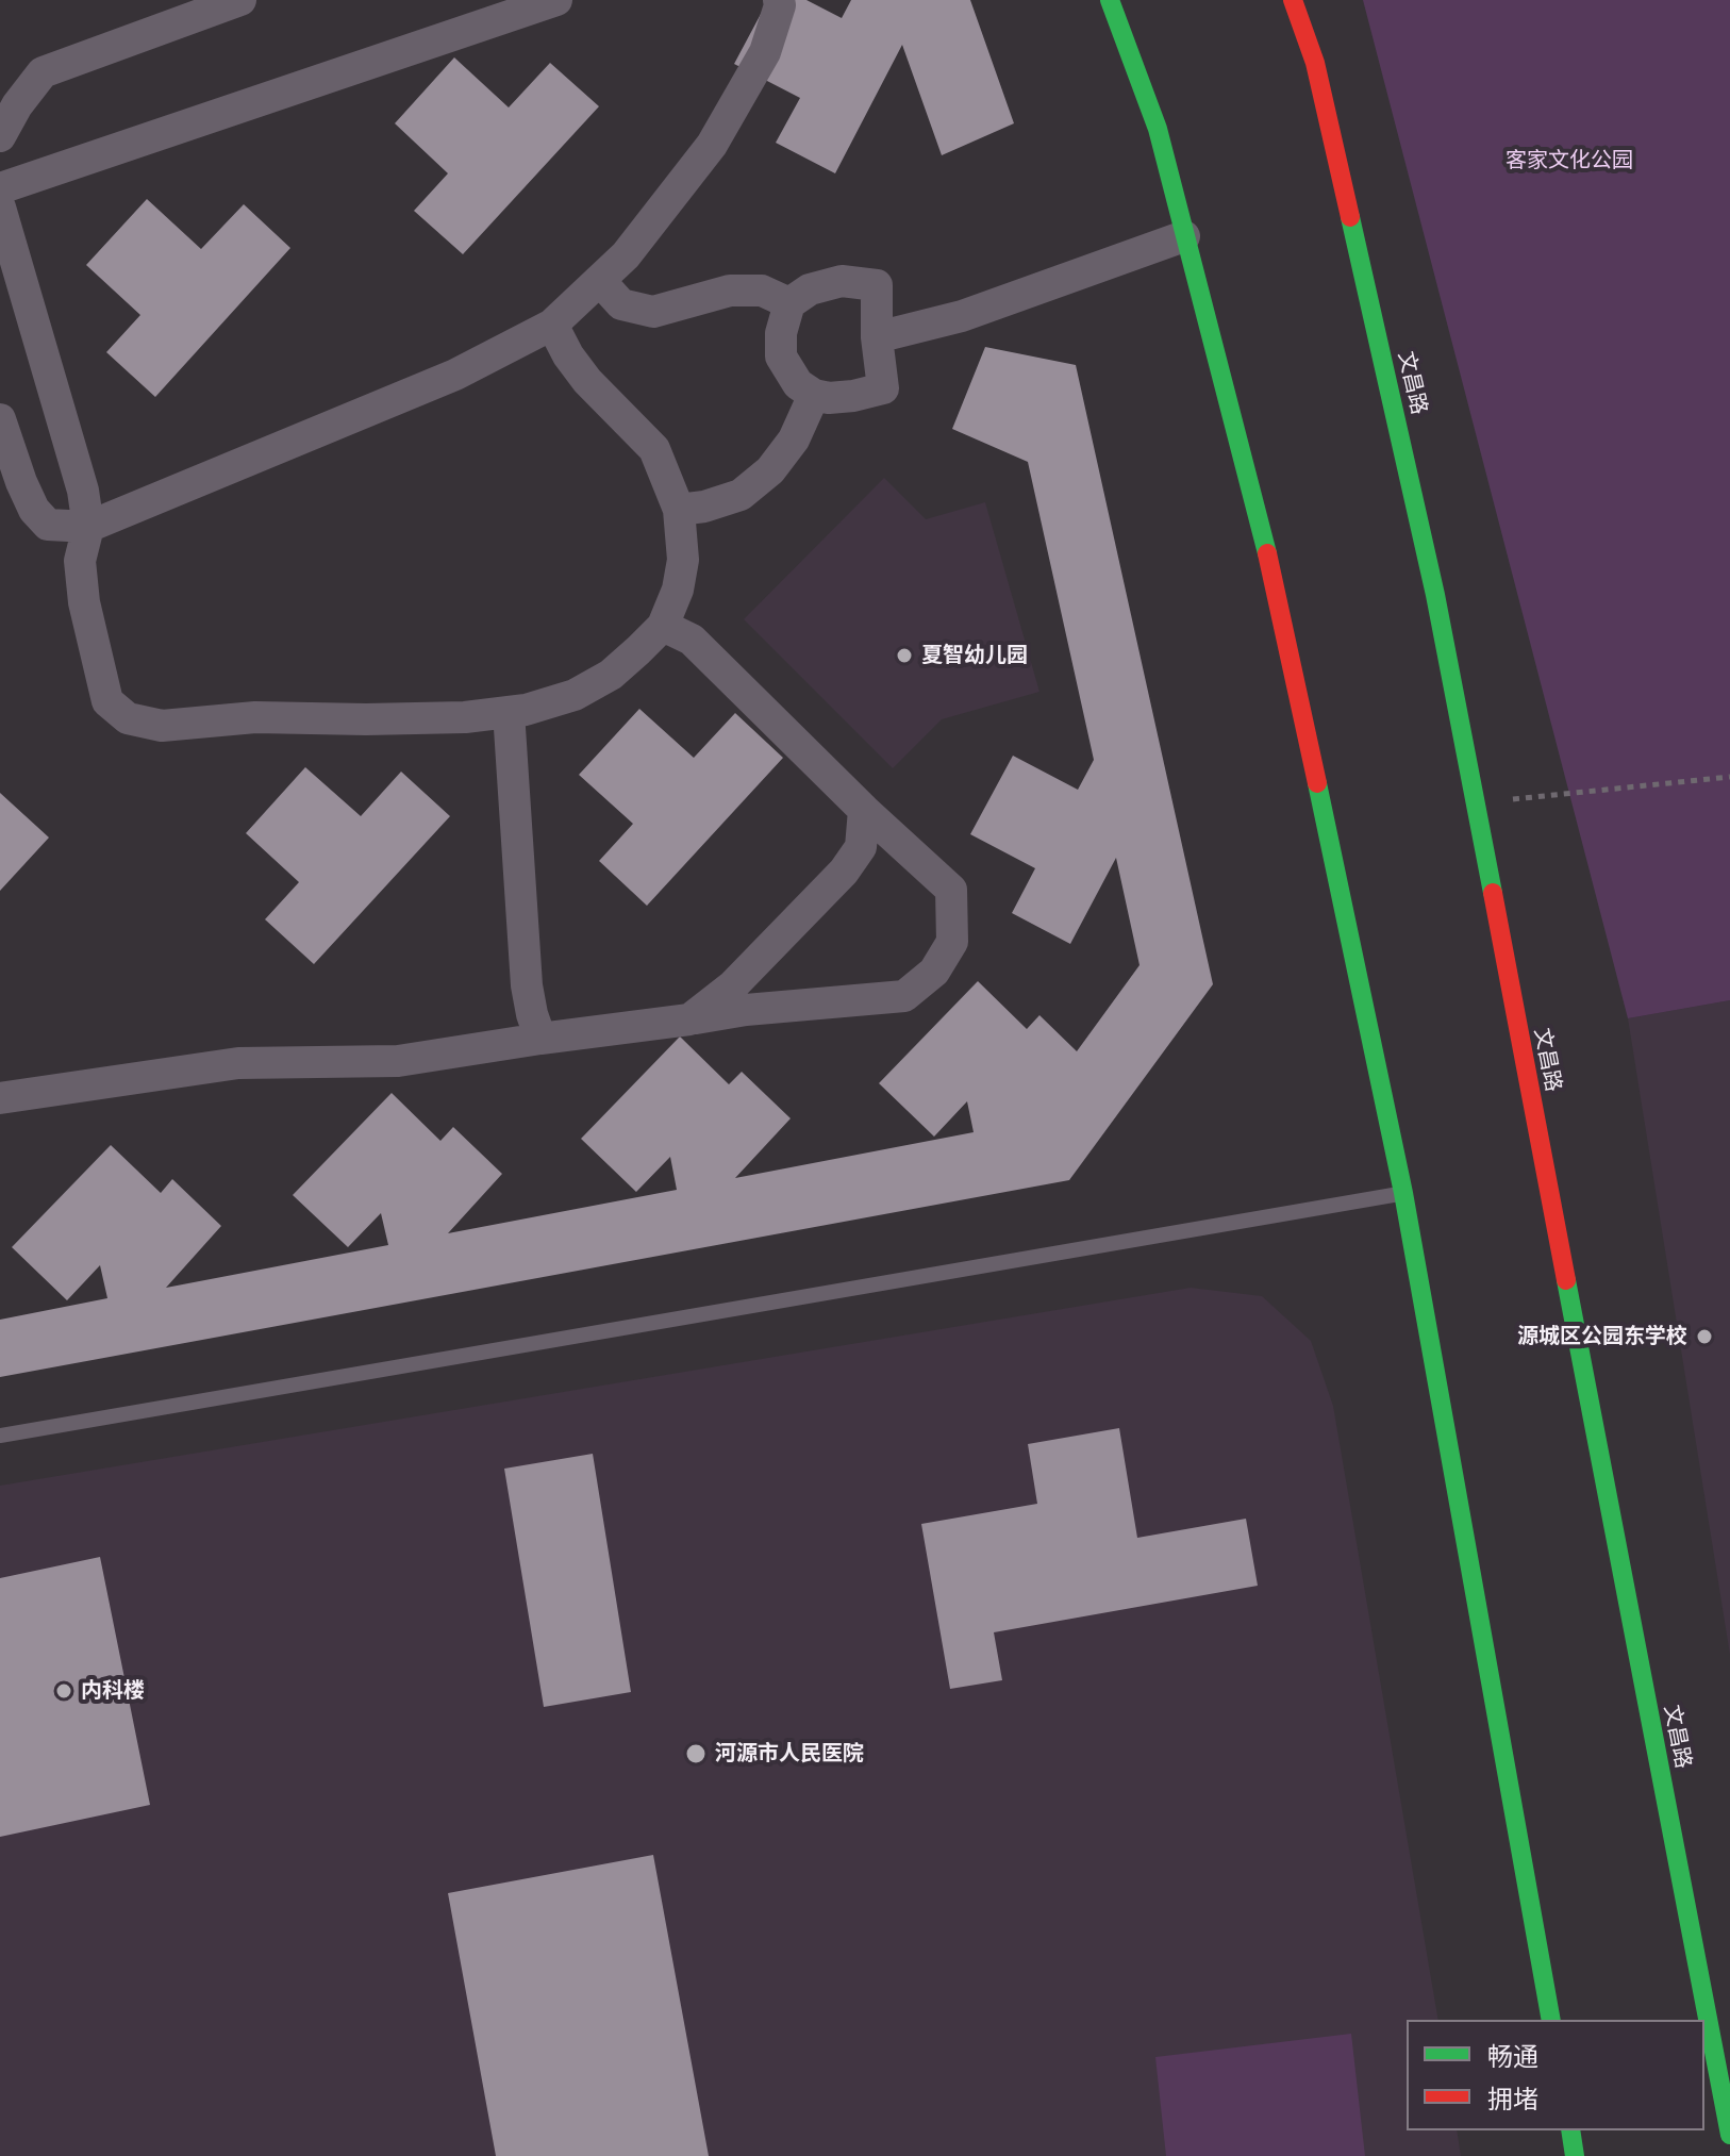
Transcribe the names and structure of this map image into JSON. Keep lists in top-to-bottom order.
{
  "streets": {
    "street": ["文昌路"]
  },
  "parks": ["客家文化公园"],
  "places": [
    "夏智幼儿园",
    "源城区公园东学校",
    "内科楼",
    "河源市人民医院"
  ],
  "legend": ["畅通", "拥堵"]
}
